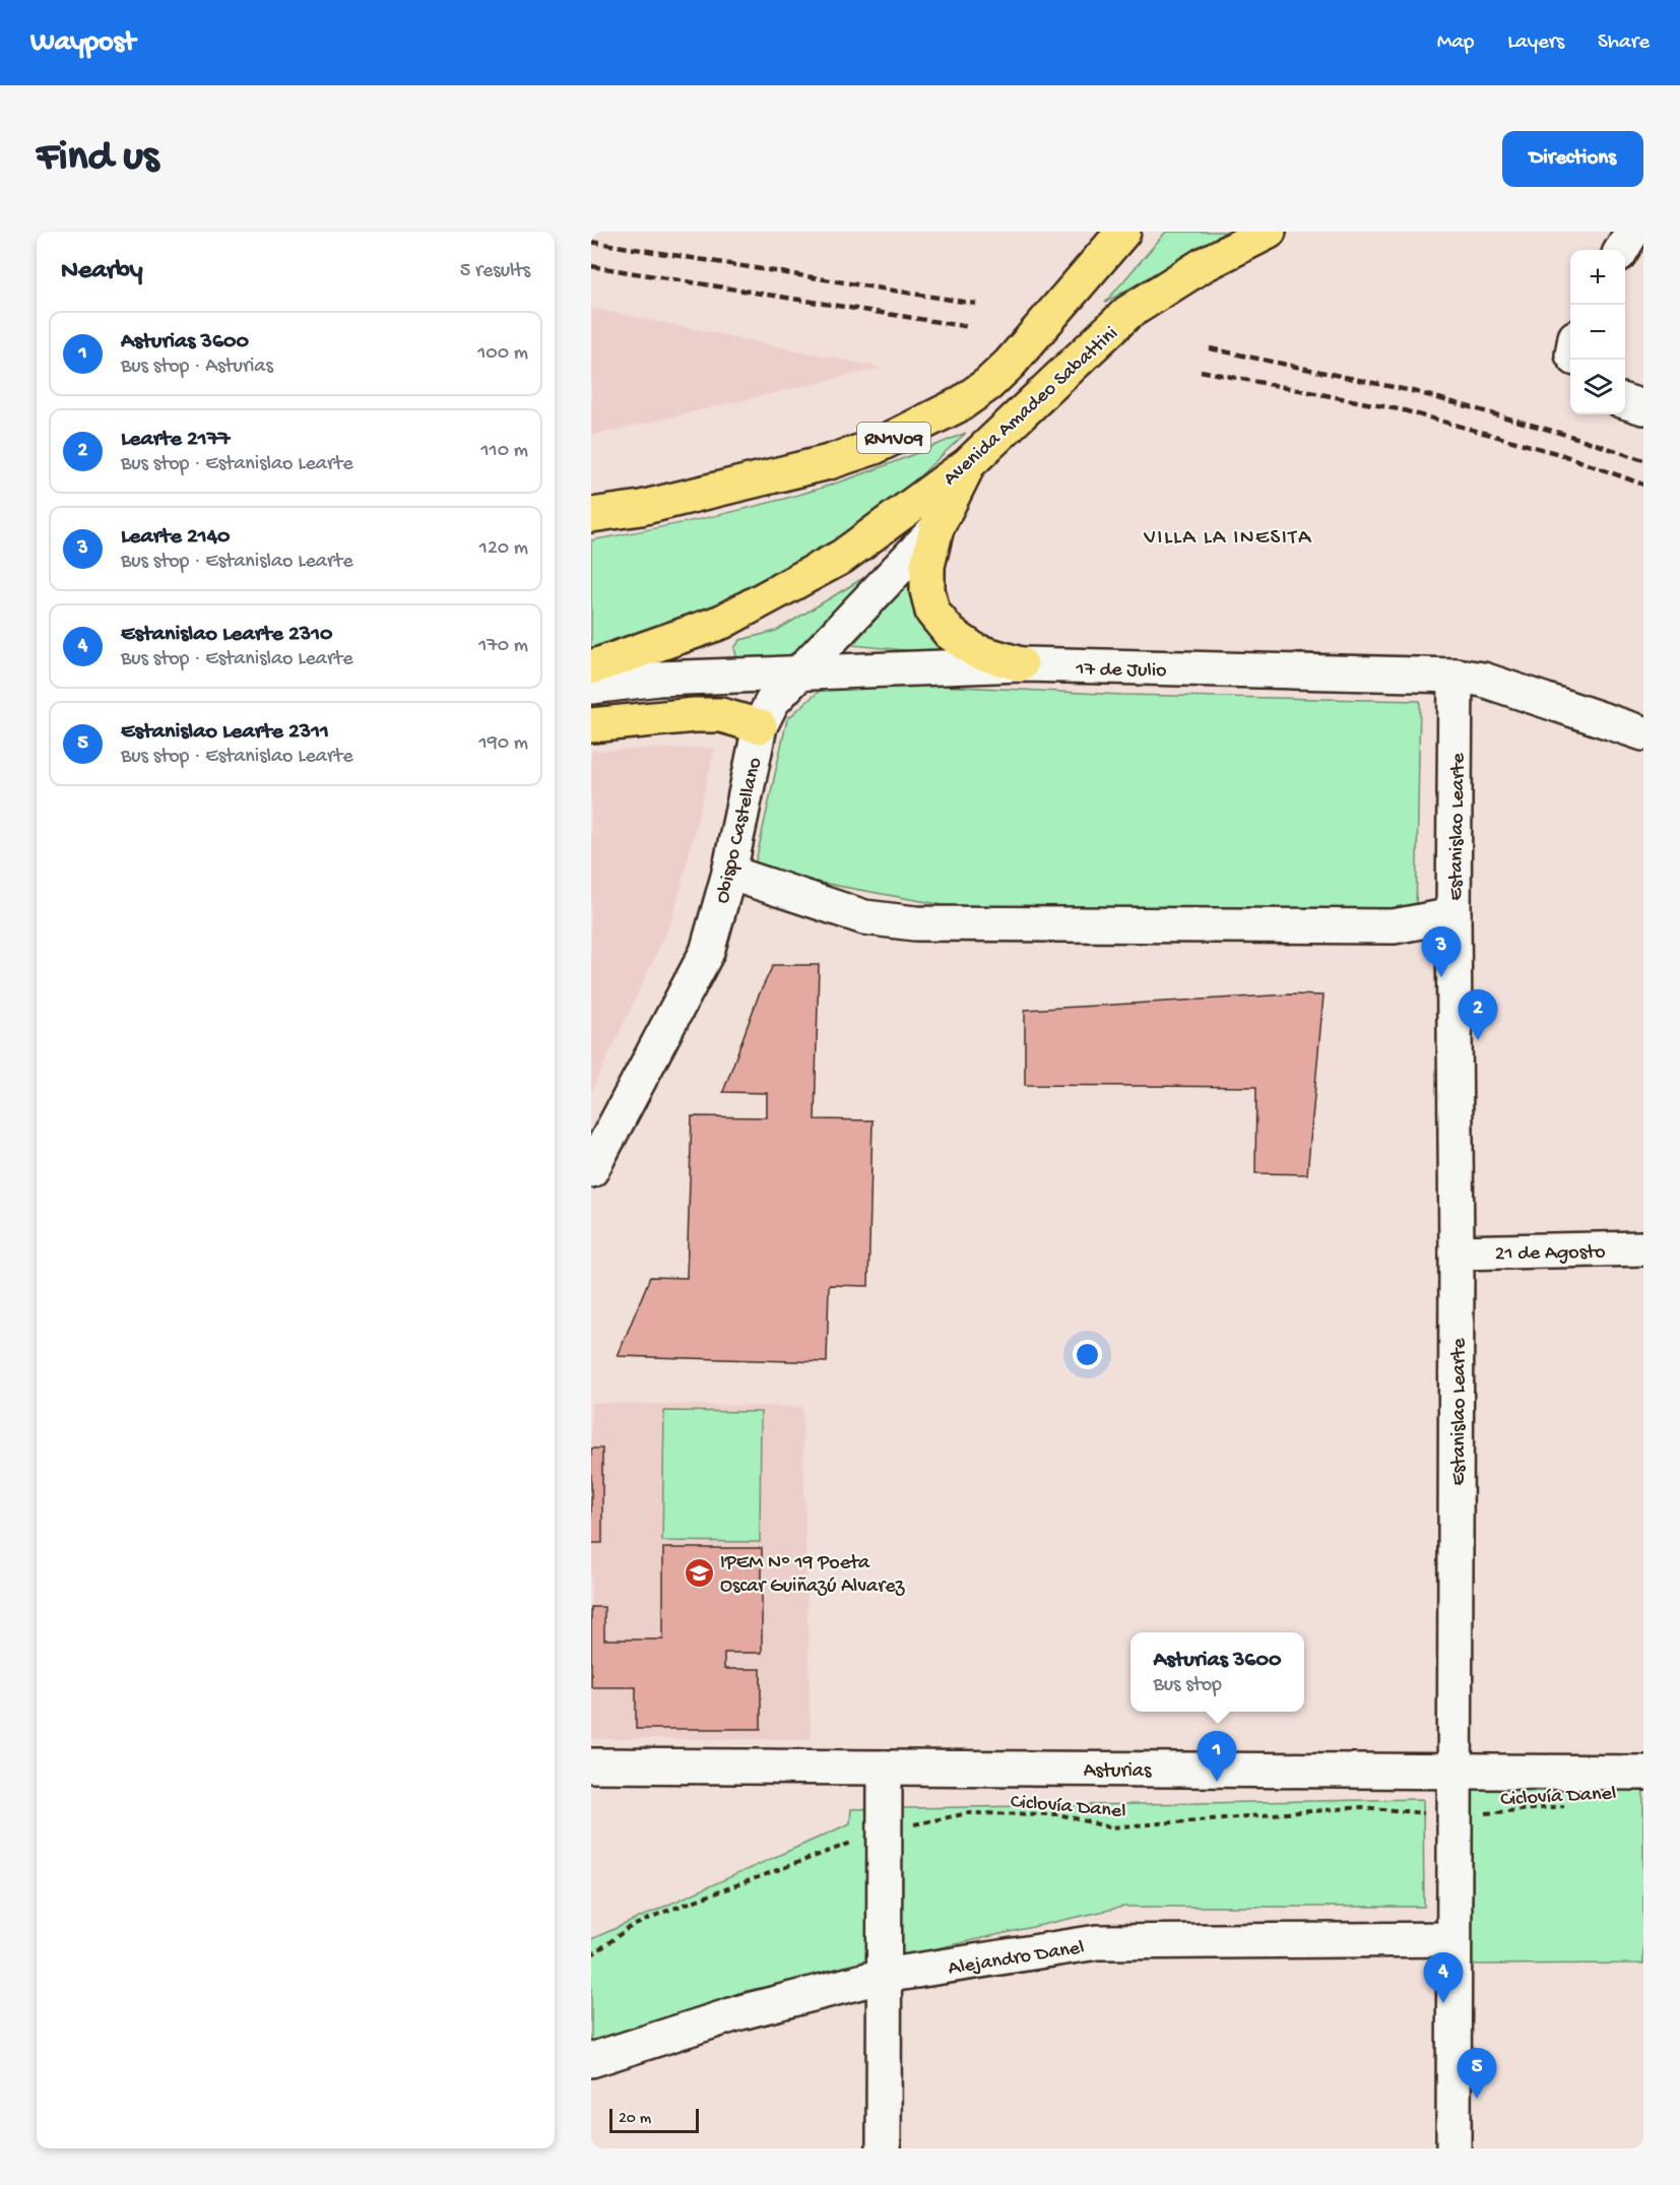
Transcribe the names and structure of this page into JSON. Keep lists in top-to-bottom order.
{
  "streets": {
    "main road": ["Avenida Amadeo Sabattini", "RN1V09"],
    "street": [
      "17 de Julio",
      "Estanislao Learte",
      "Obispo Castellano",
      "21 de Agosto",
      "Asturias",
      "Alejandro Danel"
    ],
    "path": ["Ciclovía Danel"]
  },
  "crossings": [
    ["17 de Julio", "Estanislao Learte"],
    ["17 de Julio", "Obispo Castellano"],
    ["Estanislao Learte", "21 de Agosto"],
    ["Estanislao Learte", "Asturias"],
    ["Estanislao Learte", "Ciclovía Danel"],
    ["Estanislao Learte", "Alejandro Danel"]
  ],
  "districts": ["VILLA LA INESITA"],
  "places": {
    "school or university": ["IPEM Nº 19 Poeta Oscar Guiñazú Alvarez"]
  },
  "scale_bar": "20 m",
  "page": {
    "header": "Waypost",
    "nav": ["Map", "Layers", "Share"],
    "buttons": "Directions",
    "title": "Find us",
    "heading": ["Nearby", "5 results"],
    "map_buttons": ["+", "−"],
    "list": [
      {
        "mark": "1",
        "name": "Asturias 3600",
        "note": "Bus stop · Asturias",
        "value": "100 m"
      },
      {
        "mark": "2",
        "name": "Learte 2177",
        "note": "Bus stop · Estanislao Learte",
        "value": "110 m"
      },
      {
        "mark": "3",
        "name": "Learte 2140",
        "note": "Bus stop · Estanislao Learte",
        "value": "120 m"
      },
      {
        "mark": "4",
        "name": "Estanislao Learte 2310",
        "note": "Bus stop · Estanislao Learte",
        "value": "170 m"
      },
      {
        "mark": "5",
        "name": "Estanislao Learte 2311",
        "note": "Bus stop · Estanislao Learte",
        "value": "190 m"
      }
    ],
    "pins": [
      "3",
      "2",
      "1",
      "4",
      "5"
    ],
    "popup": ["Asturias 3600", "Bus stop"],
    "scale": "20 m"
  }
}
